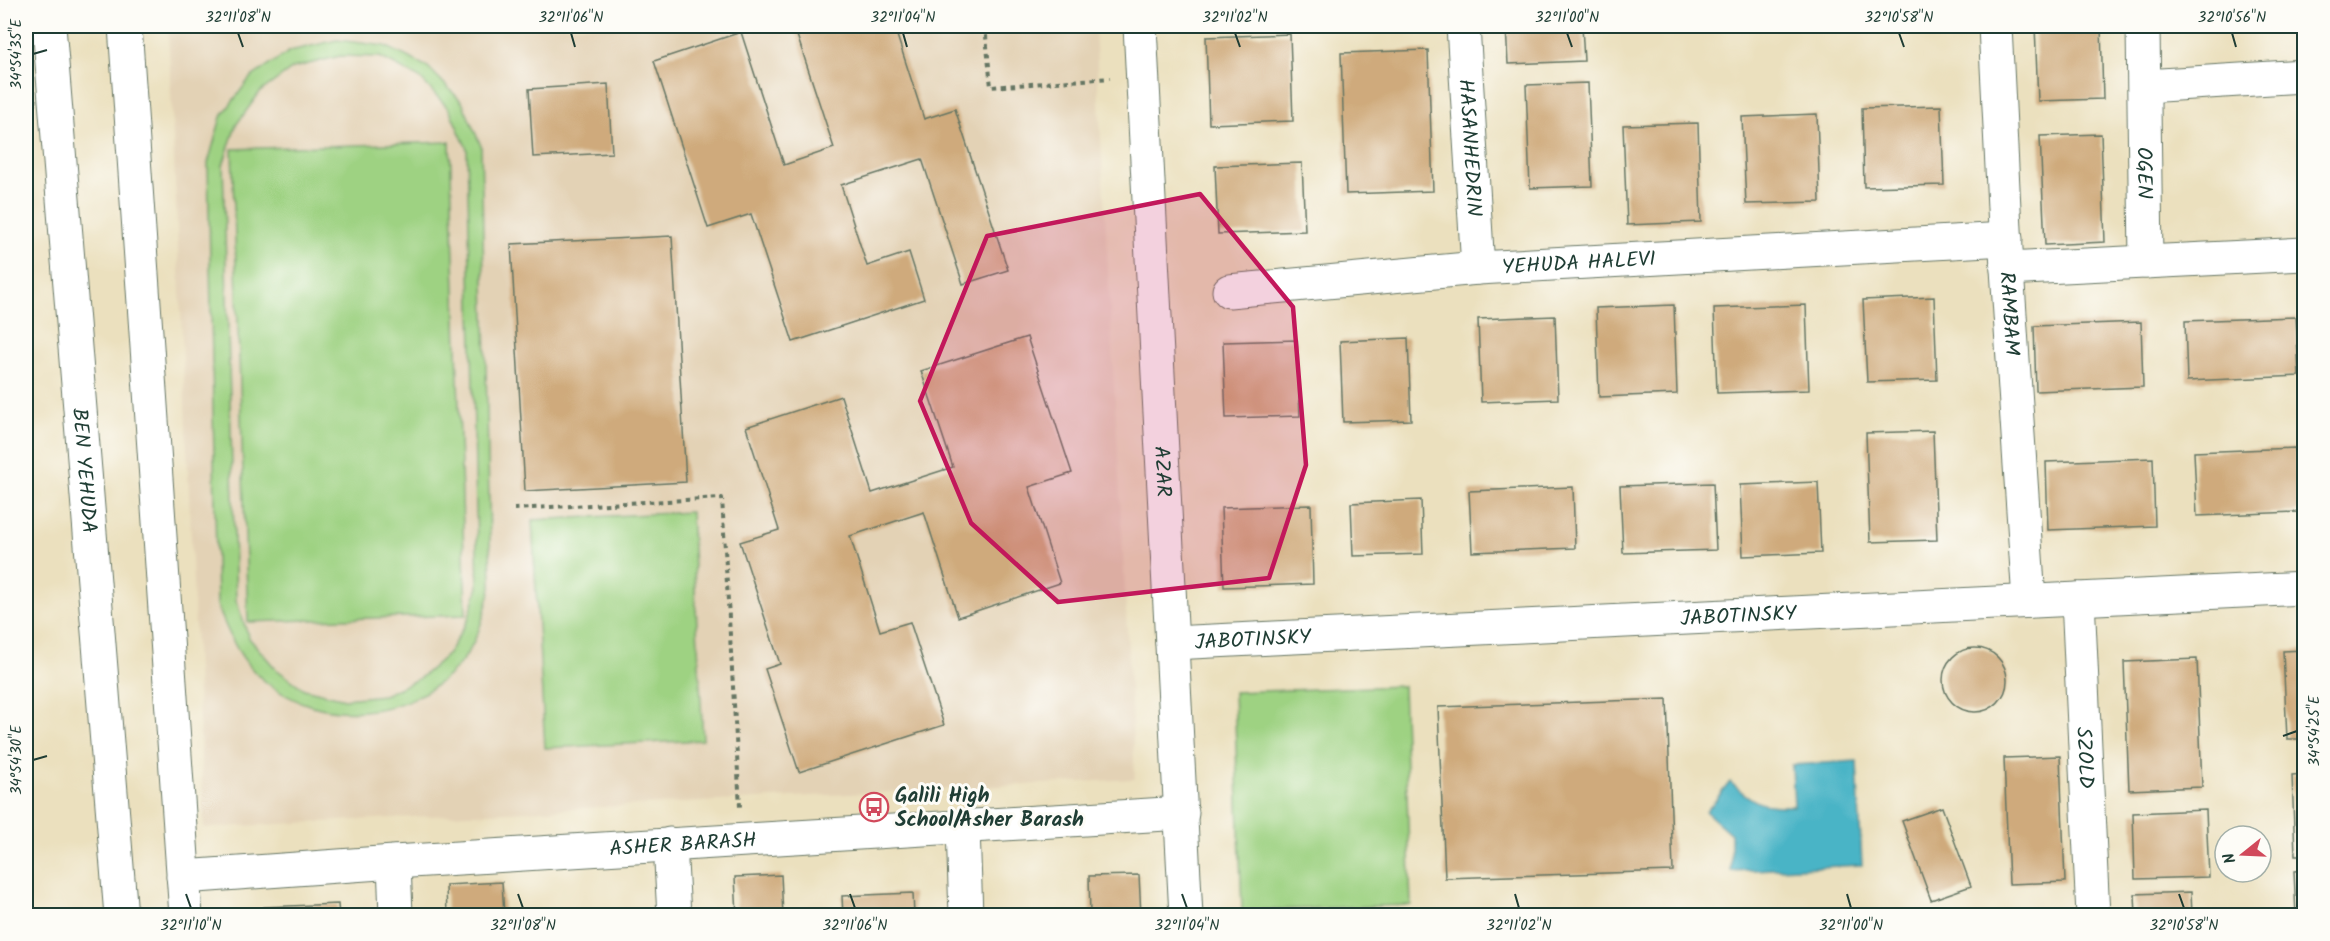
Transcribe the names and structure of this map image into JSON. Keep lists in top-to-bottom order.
{
  "streets": {
    "street": [
      "HASANHEDRIN",
      "OGEN",
      "YEHUDA HALEVI",
      "RAMBAM",
      "BEN YEHUDA",
      "AZAR",
      "JABOTINSKY",
      "SZOLD",
      "ASHER BARASH"
    ]
  },
  "crossings": [
    ["HASANHEDRIN", "YEHUDA HALEVI"],
    ["YEHUDA HALEVI", "RAMBAM"],
    ["RAMBAM", "JABOTINSKY"],
    ["AZAR", "JABOTINSKY"],
    ["AZAR", "ASHER BARASH"],
    ["JABOTINSKY", "SZOLD"]
  ],
  "places": {
    "bus stop": ["Galili High School/Asher Barash"]
  },
  "north": "left",
  "coordinates": [
    "32°11'08\"N",
    "32°11'06\"N",
    "32°11'04\"N",
    "32°11'02\"N",
    "32°11'00\"N",
    "32°10'58\"N",
    "32°10'56\"N",
    "34°54'35\"E",
    "34°54'25\"E",
    "34°54'30\"E",
    "32°11'10\"N"
  ]
}
